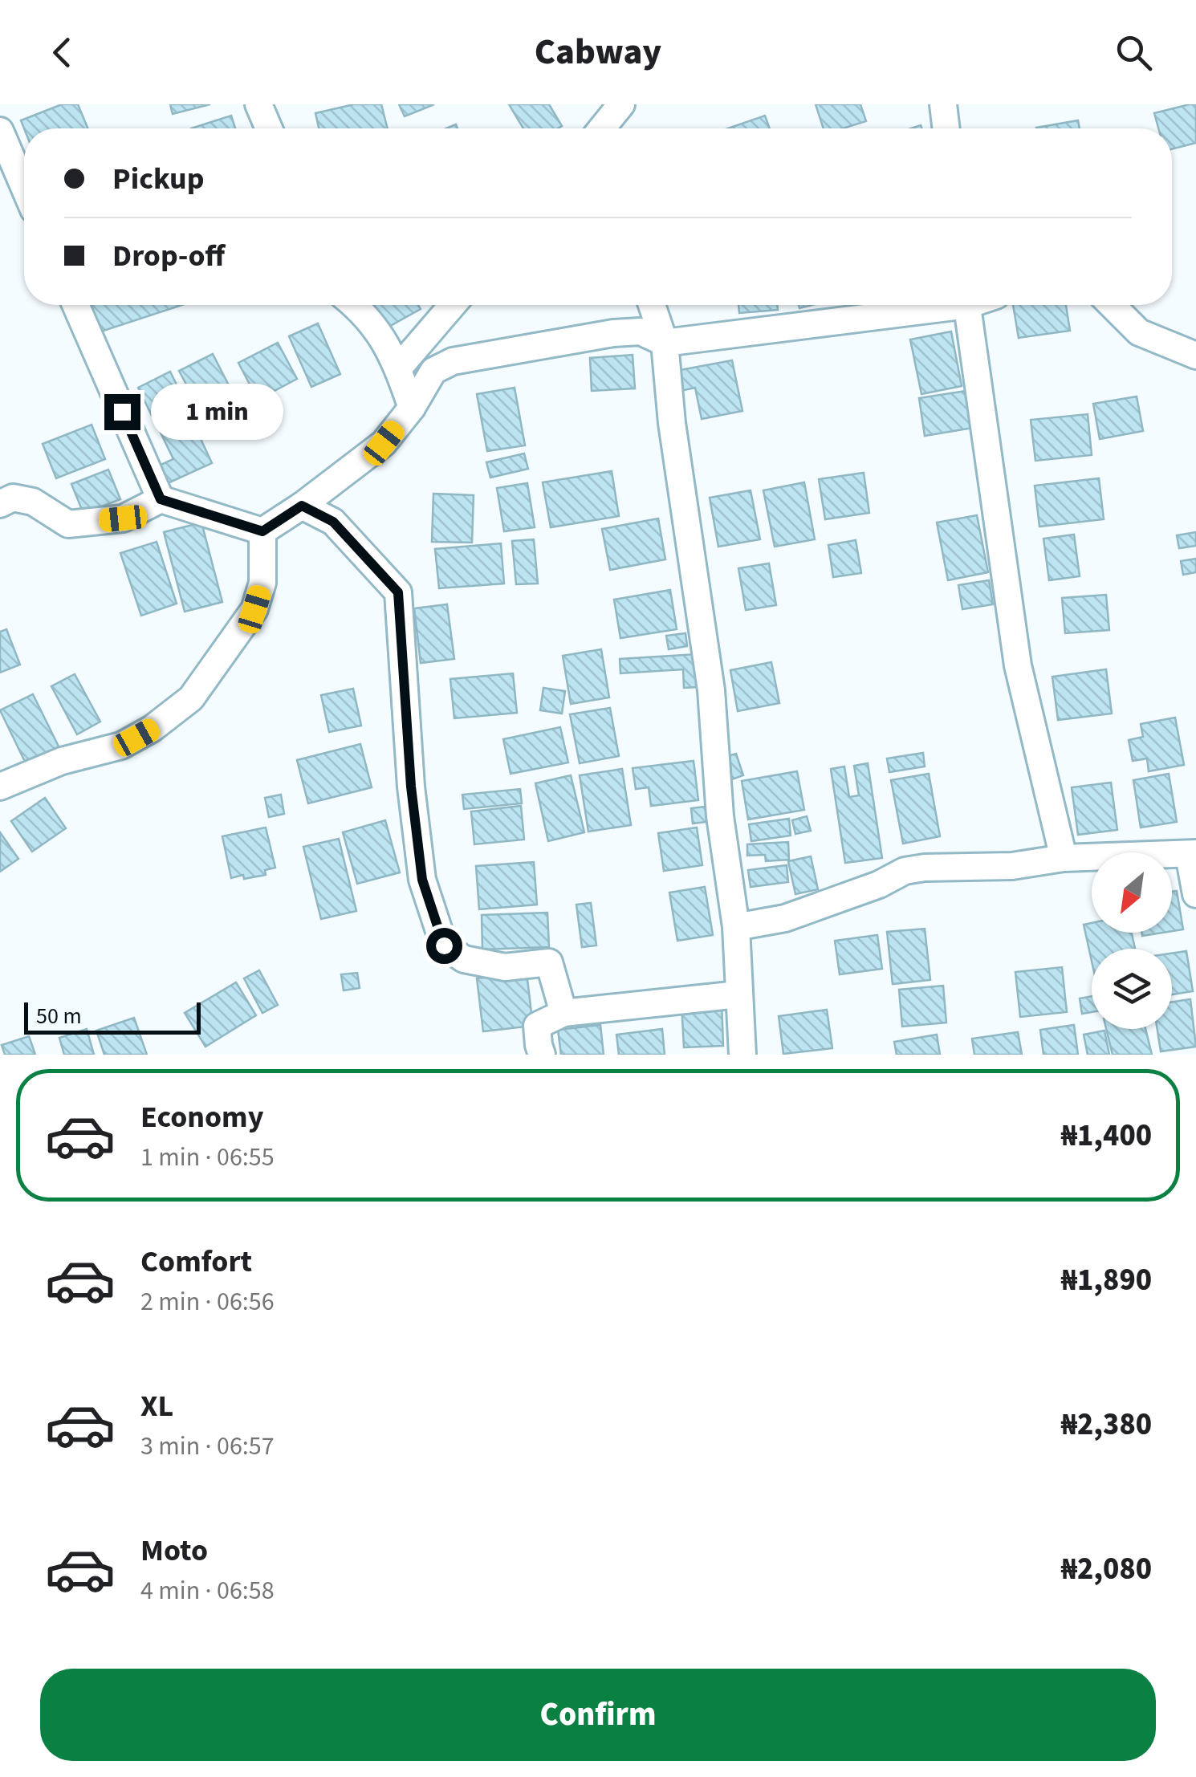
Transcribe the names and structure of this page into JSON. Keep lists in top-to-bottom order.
{
  "scale_bar": "50 m",
  "north": "bottom left",
  "page": {
    "header": "Cabway",
    "banner": ["Pickup", "Drop-off"],
    "bubble": "1 min",
    "scale": "50 m",
    "list": [
      {
        "name": "Economy",
        "note": "1 min · 06:55",
        "value": "₦1,400"
      },
      {
        "name": "Comfort",
        "note": "2 min · 06:56",
        "value": "₦1,890"
      },
      {
        "name": "XL",
        "note": "3 min · 06:57",
        "value": "₦2,380"
      },
      {
        "name": "Moto",
        "note": "4 min · 06:58",
        "value": "₦2,080"
      }
    ],
    "buttons": "Confirm"
  }
}
